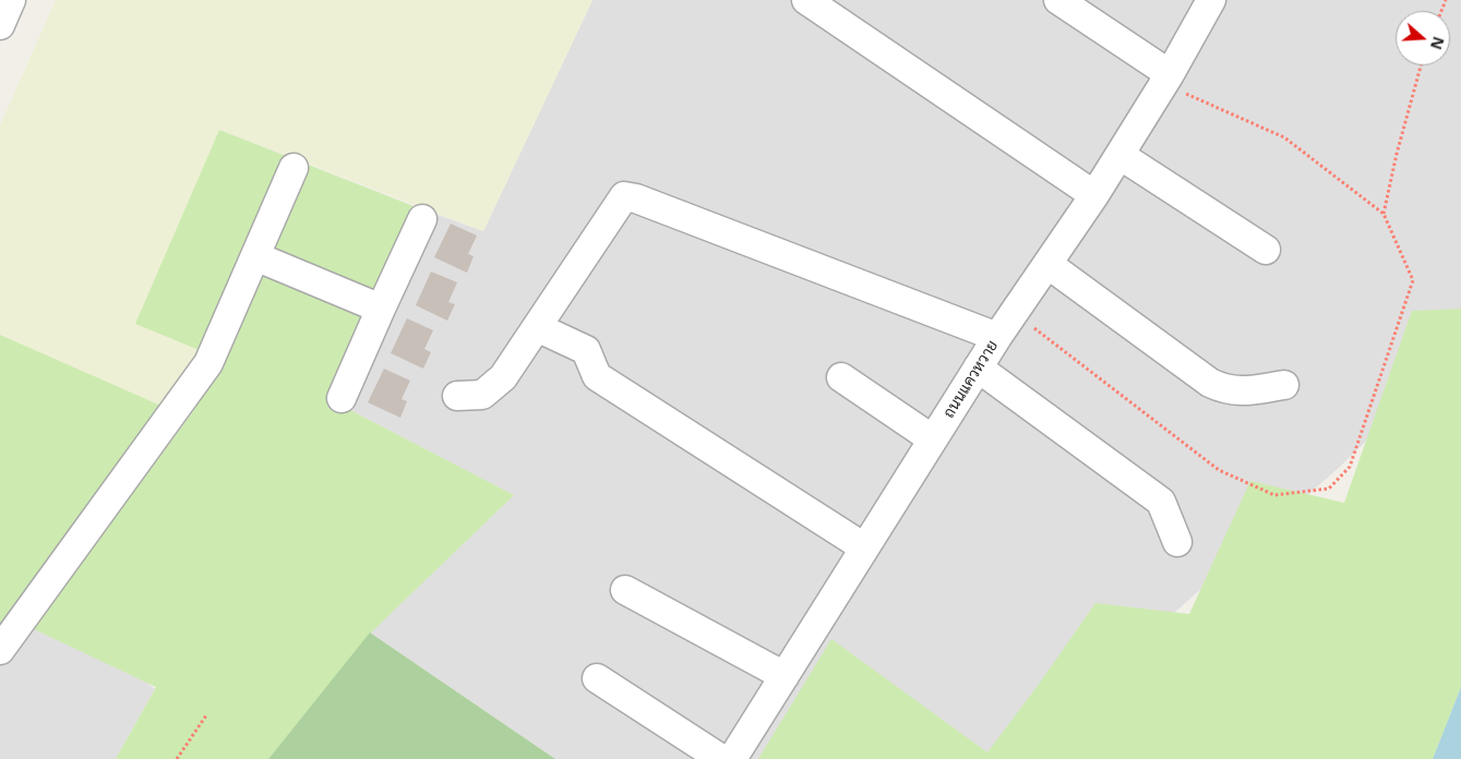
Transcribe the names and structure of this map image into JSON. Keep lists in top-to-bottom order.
{
  "streets": {
    "street": ["ถนนแควหวาย"]
  },
  "north": "right"
}
